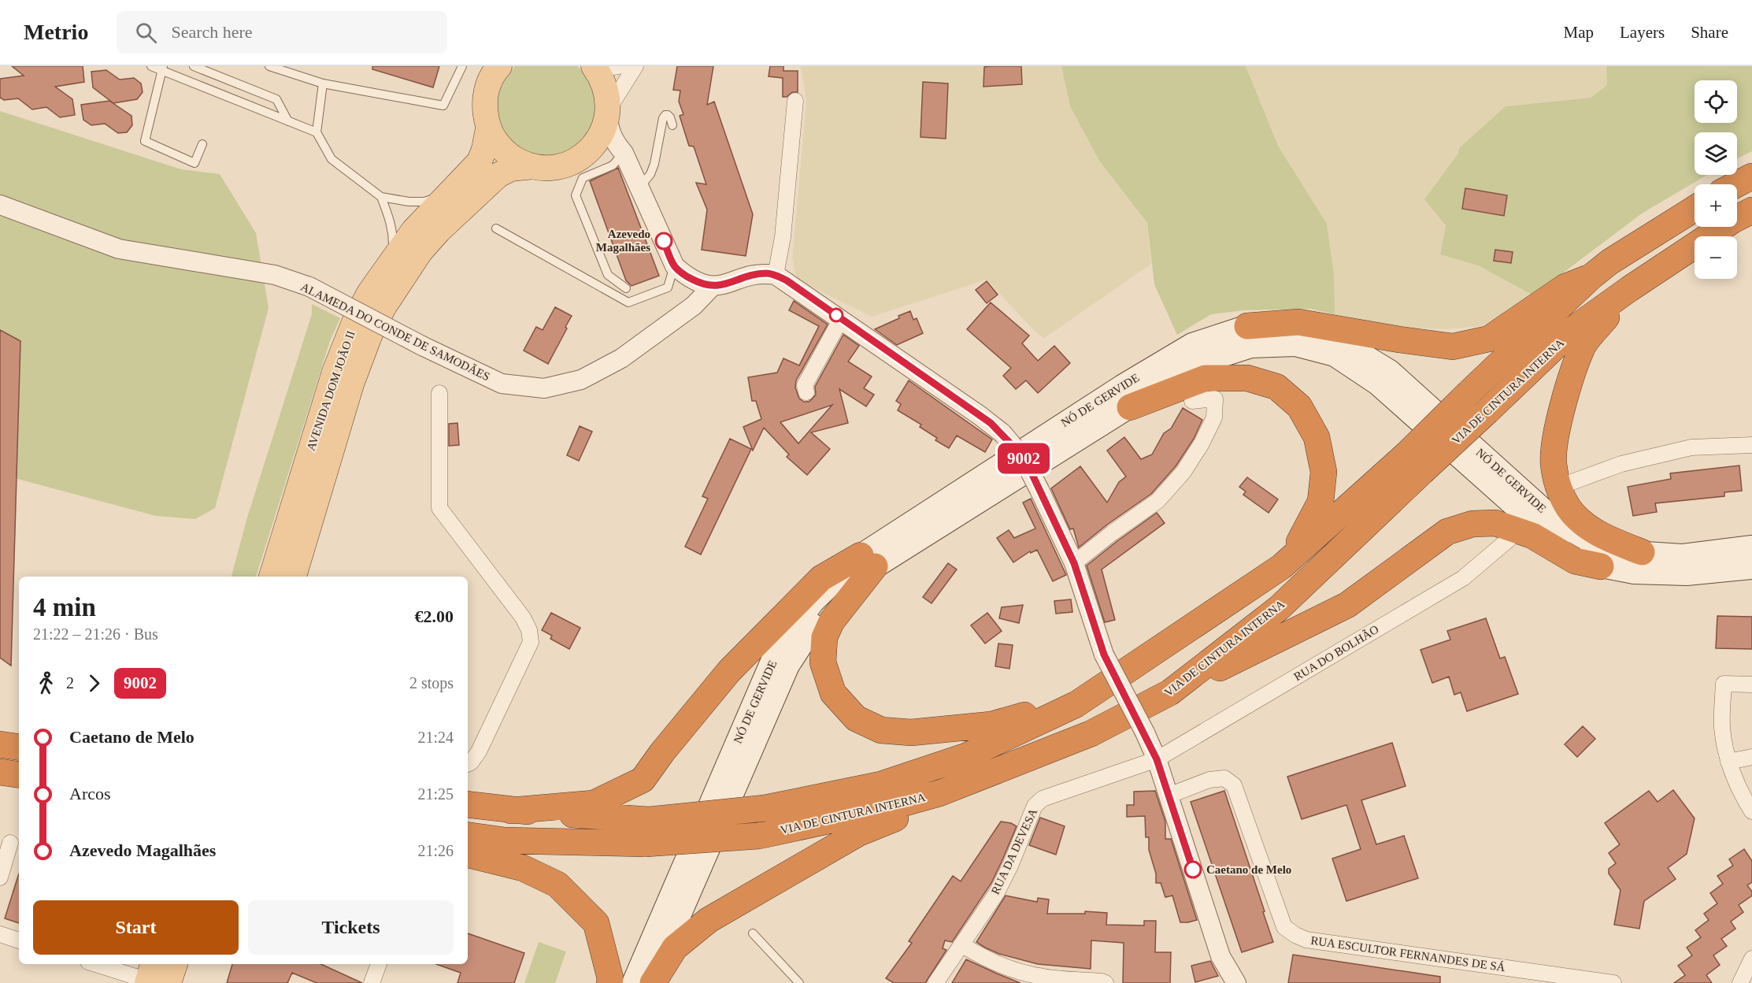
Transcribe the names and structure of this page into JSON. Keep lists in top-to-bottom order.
{
  "streets": {
    "highway": ["VIA DE CINTURA INTERNA"],
    "main road": ["AVENIDA DOM JOÃO II", "NÓ DE GERVIDE"],
    "street": [
      "ALAMEDA DO CONDE DE SAMODÃES",
      "RUA DO BOLHÃO",
      "RUA DA DEVESA",
      "RUA ESCULTOR FERNANDES DE SÁ"
    ]
  },
  "crossings": [
    ["RUA DO BOLHÃO", "RUA DA DEVESA"]
  ],
  "places": ["Azevedo Magalhães", "Caetano de Melo"],
  "lines": ["bus line 9002"],
  "page": {
    "header": "Metrio",
    "search": "Search here",
    "nav": ["Map", "Layers", "Share"],
    "on_map": "9002",
    "map_buttons": ["+", "−"],
    "heading": ["4 min", "21:22 – 21:26 · Bus", "€2.00"],
    "legs": ["2", "9002", "2 stops"],
    "list": [
      {
        "name": "Caetano de Melo",
        "value": "21:24"
      },
      {
        "name": "Arcos",
        "value": "21:25"
      },
      {
        "name": "Azevedo Magalhães",
        "value": "21:26"
      }
    ],
    "buttons": ["Start", "Tickets"]
  }
}
